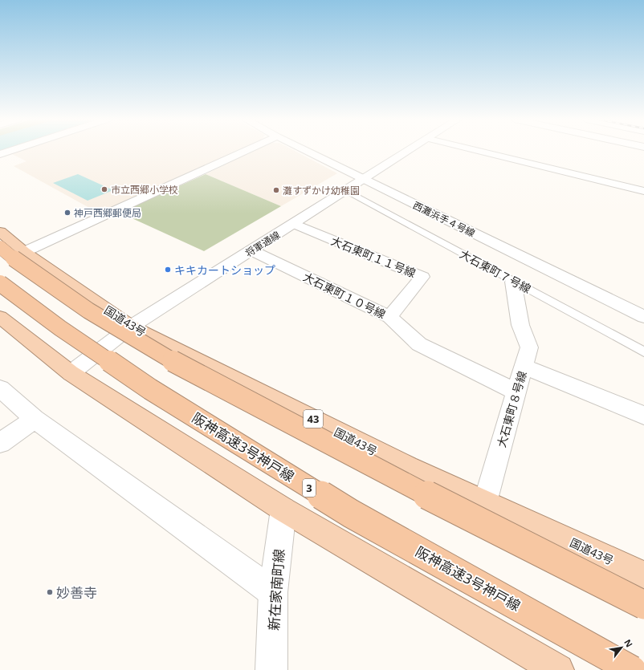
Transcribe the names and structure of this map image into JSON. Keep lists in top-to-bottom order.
{
  "streets": {
    "highway": [
      "国道43号",
      "43",
      "阪神高速3号神戸線",
      "3"
    ],
    "street": [
      "西灘浜手４号線",
      "将軍通線",
      "大石東町１１号線",
      "大石東町１０号線",
      "大石東町８号線",
      "新在家南町線"
    ],
    "lane": ["大石東町７号線"]
  },
  "crossings": [
    ["西灘浜手４号線", "将軍通線"],
    ["将軍通線", "大石東町１１号線"],
    ["将軍通線", "大石東町７号線"],
    ["将軍通線", "大石東町１０号線"],
    ["将軍通線", "国道43号"],
    ["大石東町１１号線", "大石東町１０号線"],
    ["大石東町１０号線", "大石東町８号線"],
    ["国道43号", "大石東町８号線"]
  ],
  "places": [
    "市立西郷小学校",
    "灘すずかけ幼稚園",
    "神戸西郷郵便局",
    "キキカートショップ",
    "妙善寺"
  ],
  "north": "top right"
}
